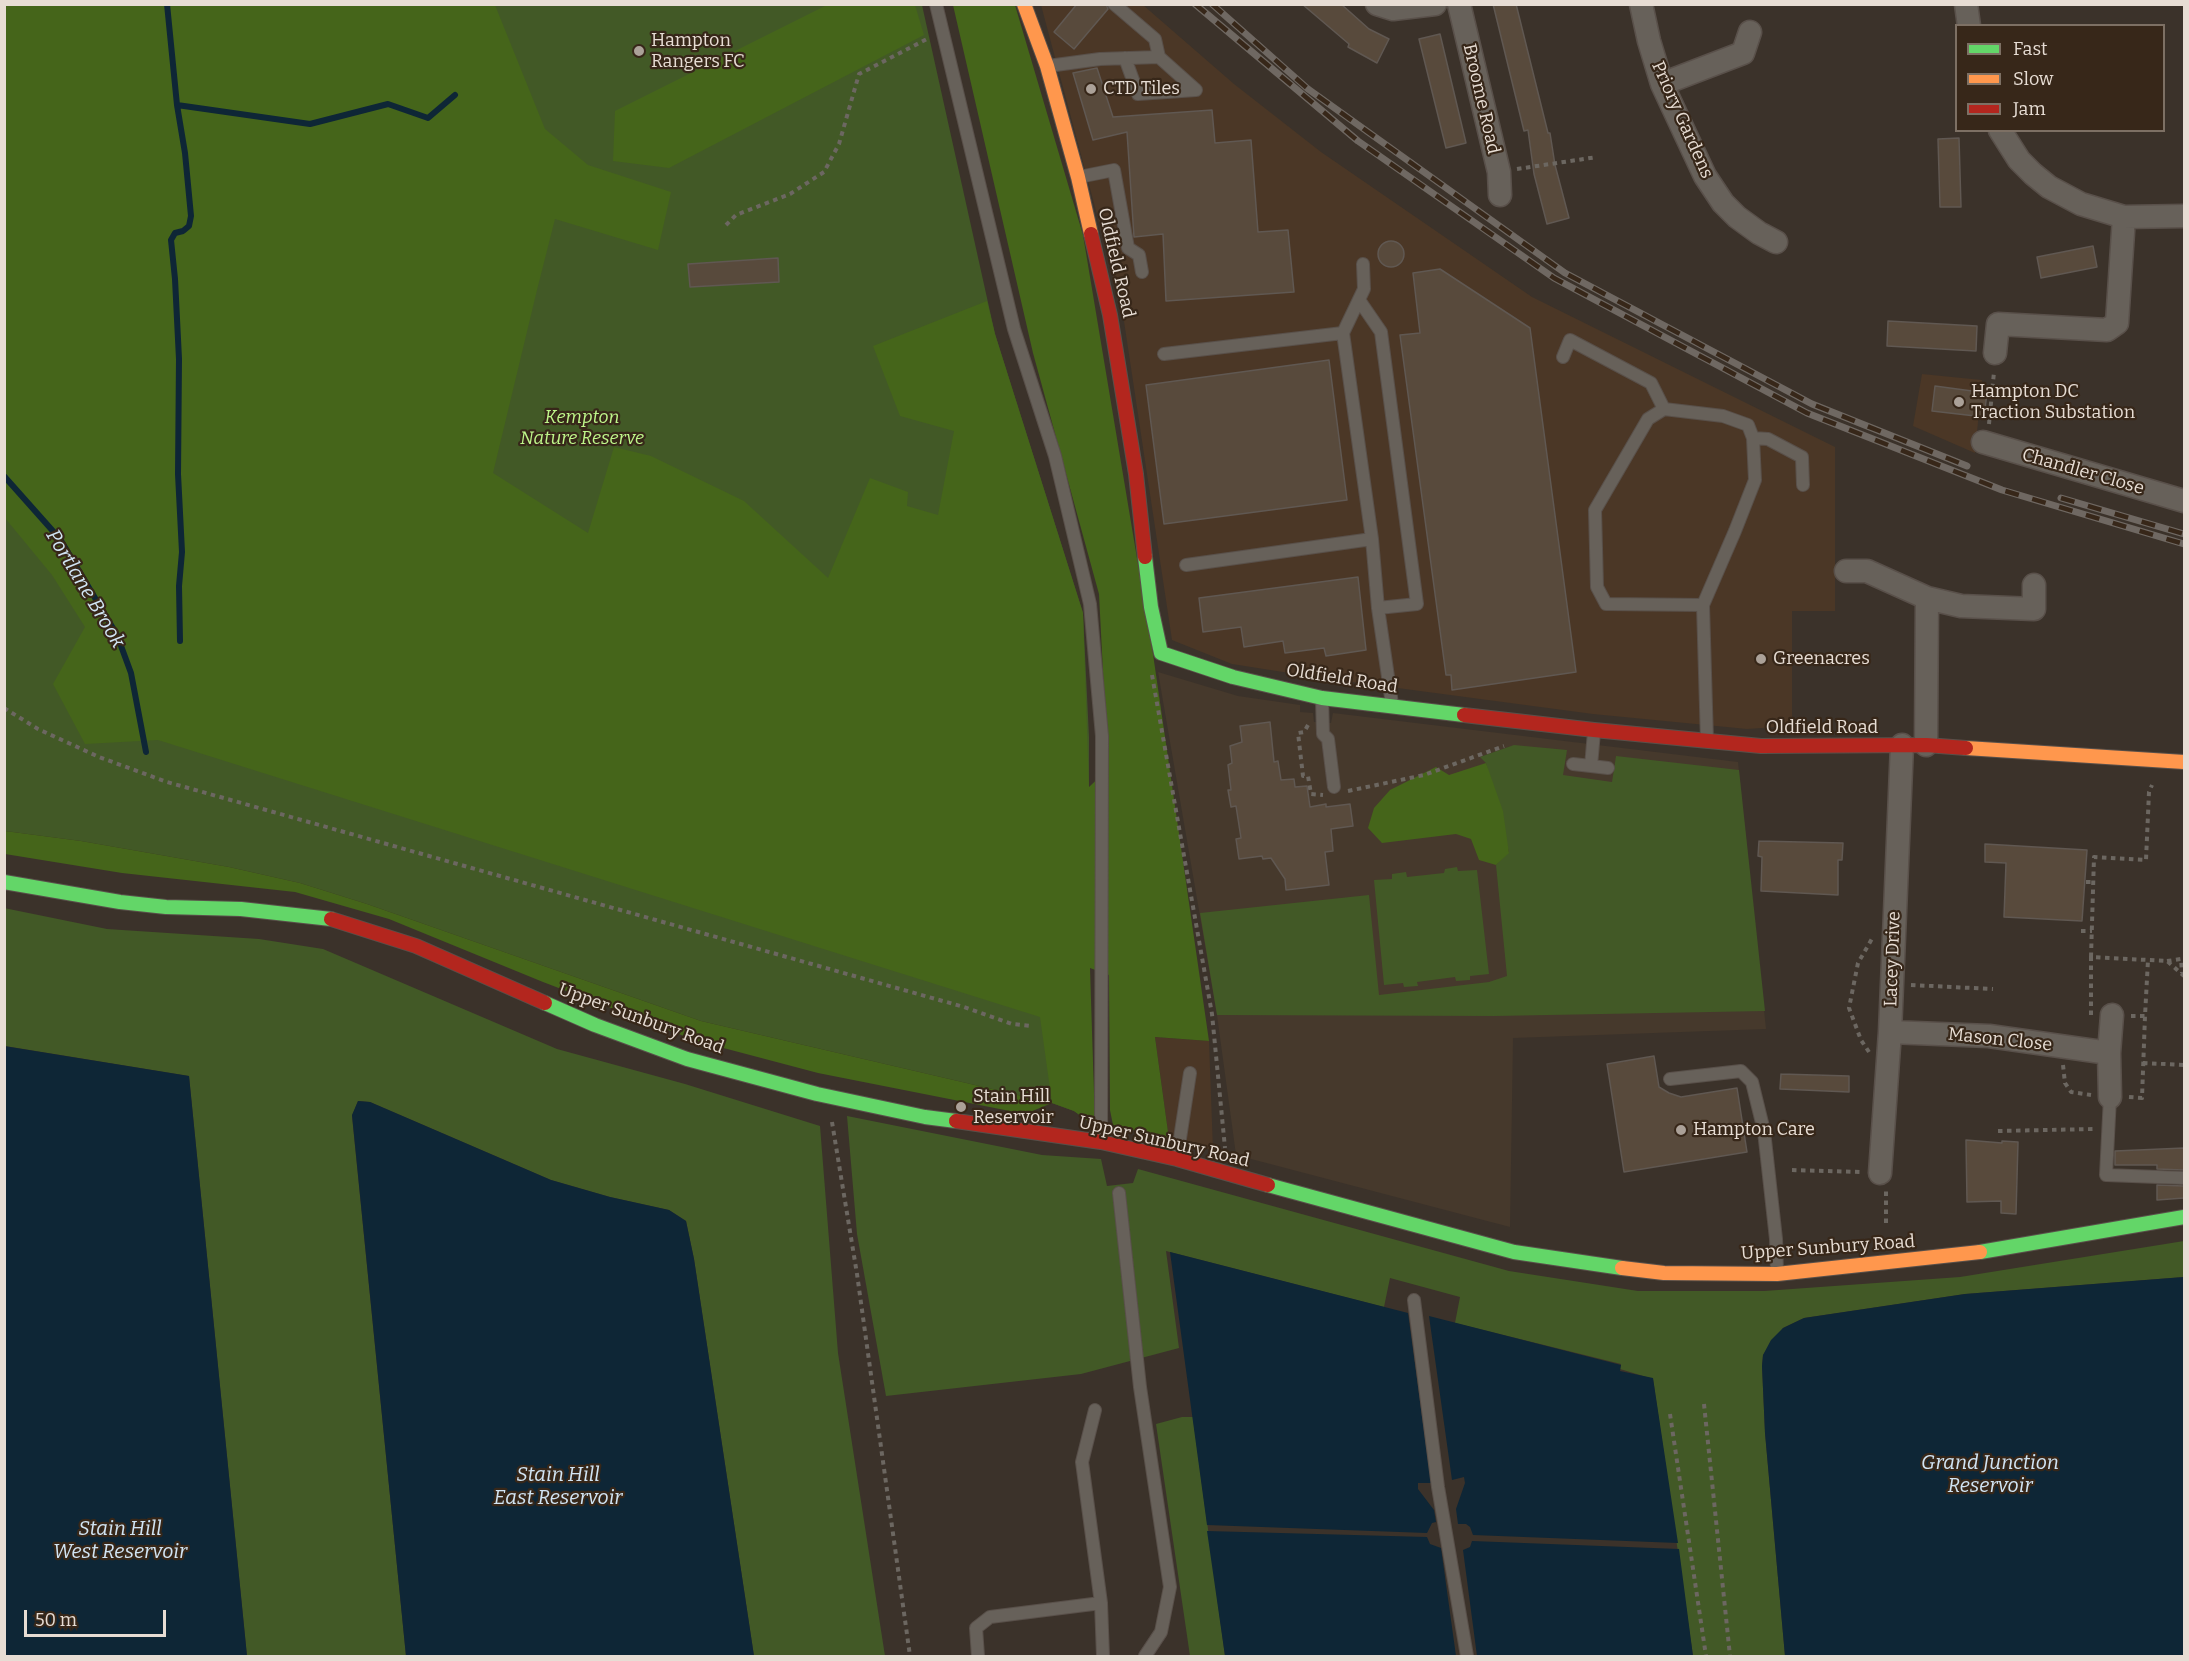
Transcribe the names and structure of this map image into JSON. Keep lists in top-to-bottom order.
{
  "streets": {
    "main road": ["Oldfield Road", "Upper Sunbury Road"],
    "street": [
      "Broome Road",
      "Priory Gardens",
      "Chandler Close",
      "Lacey Drive",
      "Mason Close"
    ]
  },
  "crossings": [
    ["Oldfield Road", "Lacey Drive"],
    ["Lacey Drive", "Mason Close"]
  ],
  "water": [
    "Portlane Brook",
    "Grand Junction Reservoir",
    "Stain Hill East Reservoir",
    "Stain Hill West Reservoir"
  ],
  "parks": ["Kempton Nature Reserve"],
  "places": [
    "Hampton Rangers FC",
    "CTD Tiles",
    "Hampton DC Traction Substation",
    "Greenacres",
    "Stain Hill Reservoir",
    "Hampton Care"
  ],
  "legend": ["Fast", "Slow", "Jam"],
  "scale_bar": "50 m"
}
